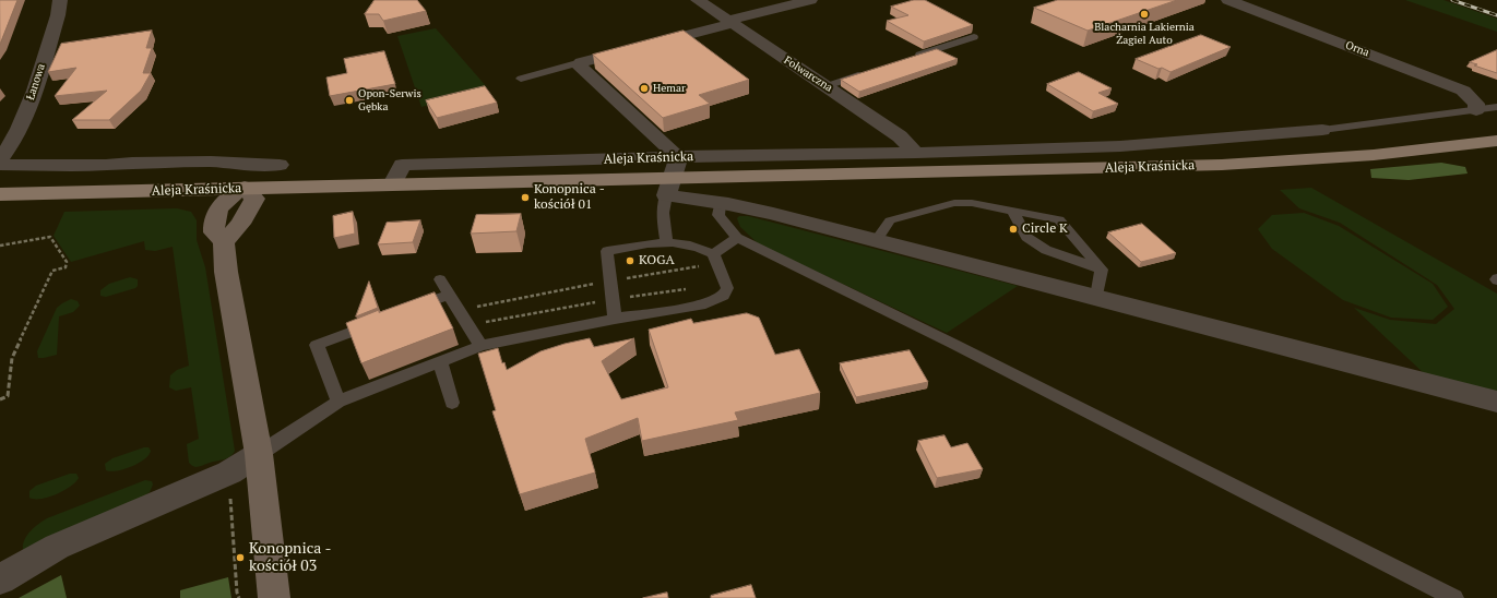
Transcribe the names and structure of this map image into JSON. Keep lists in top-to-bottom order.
{
  "streets": {
    "main road": ["Aleja Kraśnicka"],
    "street": ["Orna", "Folwarczna", "Łanowa"]
  },
  "crossings": [
    ["Folwarczna", "Aleja Kraśnicka"]
  ],
  "places": [
    "Blacharnia Lakiernia Żagiel Auto",
    "Hemar",
    "Opon-Serwis Gębka",
    "Konopnica - kościół 01",
    "Circle K",
    "KOGA",
    "Konopnica - kościół 03"
  ]
}
